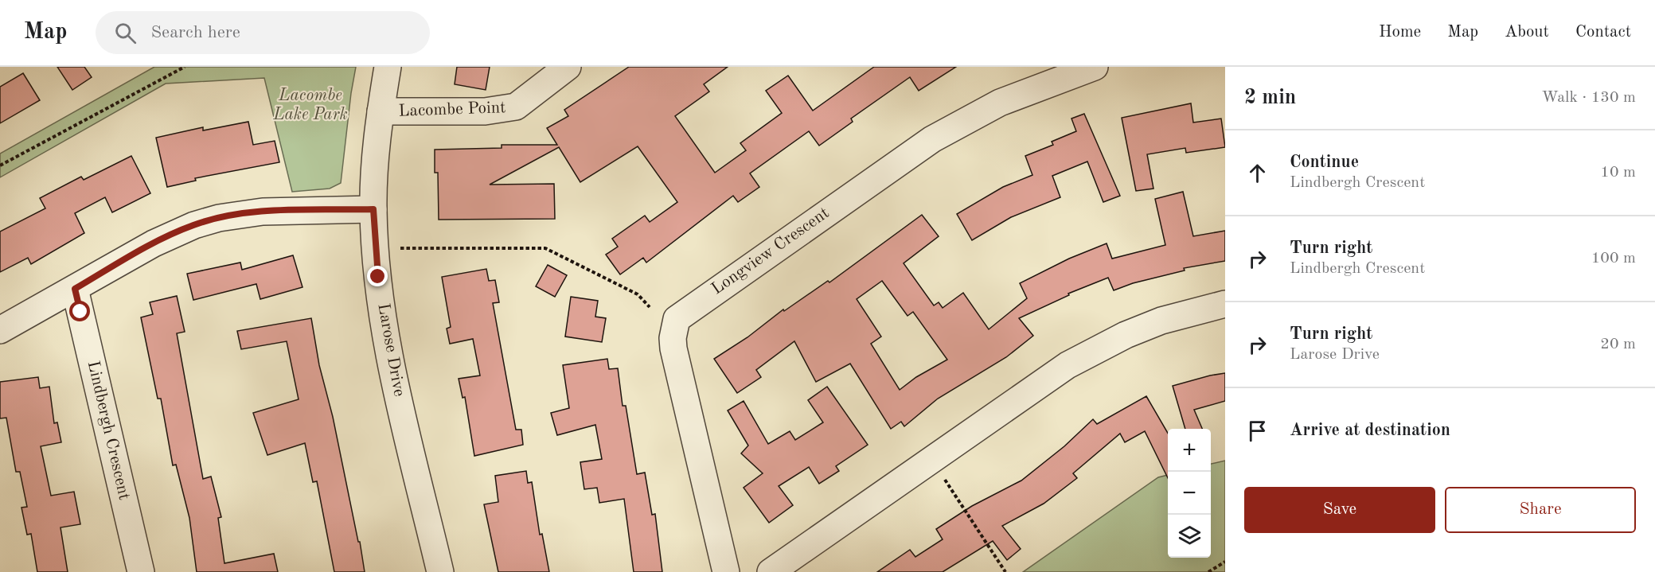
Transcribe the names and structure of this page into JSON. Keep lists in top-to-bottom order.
{
  "streets": {
    "street": [
      "Lacombe Point",
      "Longview Crescent",
      "Larose Drive",
      "Lindbergh Crescent"
    ]
  },
  "crossings": [
    ["Lacombe Point", "Larose Drive"]
  ],
  "parks": ["Lacombe Lake Park"],
  "page": {
    "header": "Map",
    "search": "Search here",
    "nav": [
      "Home",
      "Map",
      "About",
      "Contact"
    ],
    "heading": ["2 min", "Walk · 130 m"],
    "list": [
      ["Continue", "Lindbergh Crescent", "10 m"],
      ["Turn right", "Lindbergh Crescent", "100 m"],
      ["Turn right", "Larose Drive", "20 m"],
      "Arrive at destination"
    ],
    "map_buttons": ["+", "−"],
    "buttons": ["Save", "Share"]
  }
}
